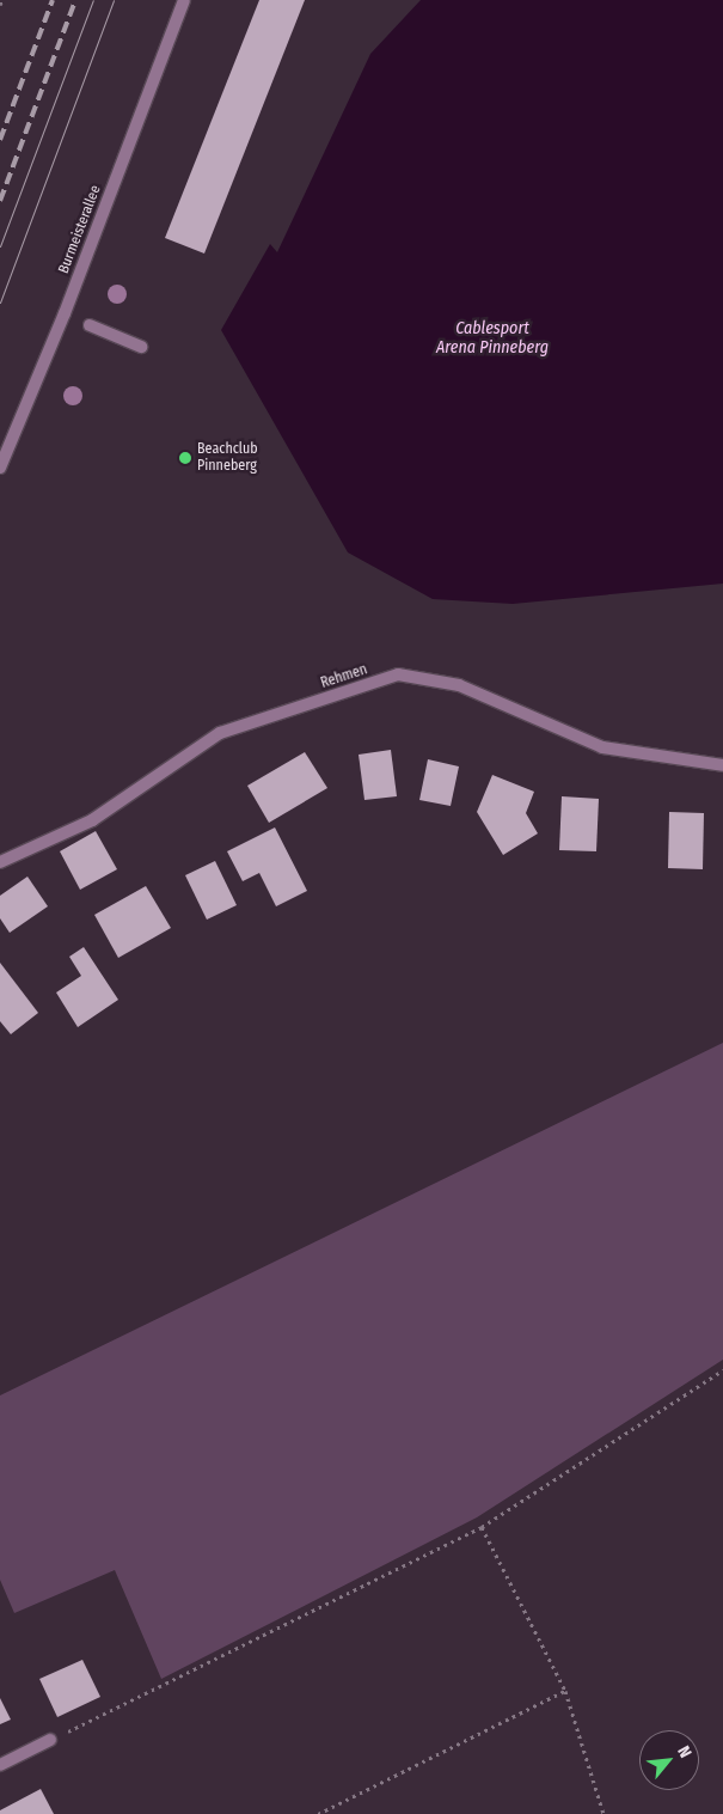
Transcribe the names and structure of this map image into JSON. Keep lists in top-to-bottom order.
{
  "streets": {
    "street": ["Burmeisterallee", "Rehmen"]
  },
  "water": ["Cablesport Arena Pinneberg"],
  "places": ["Beachclub Pinneberg"],
  "north": "top right"
}
